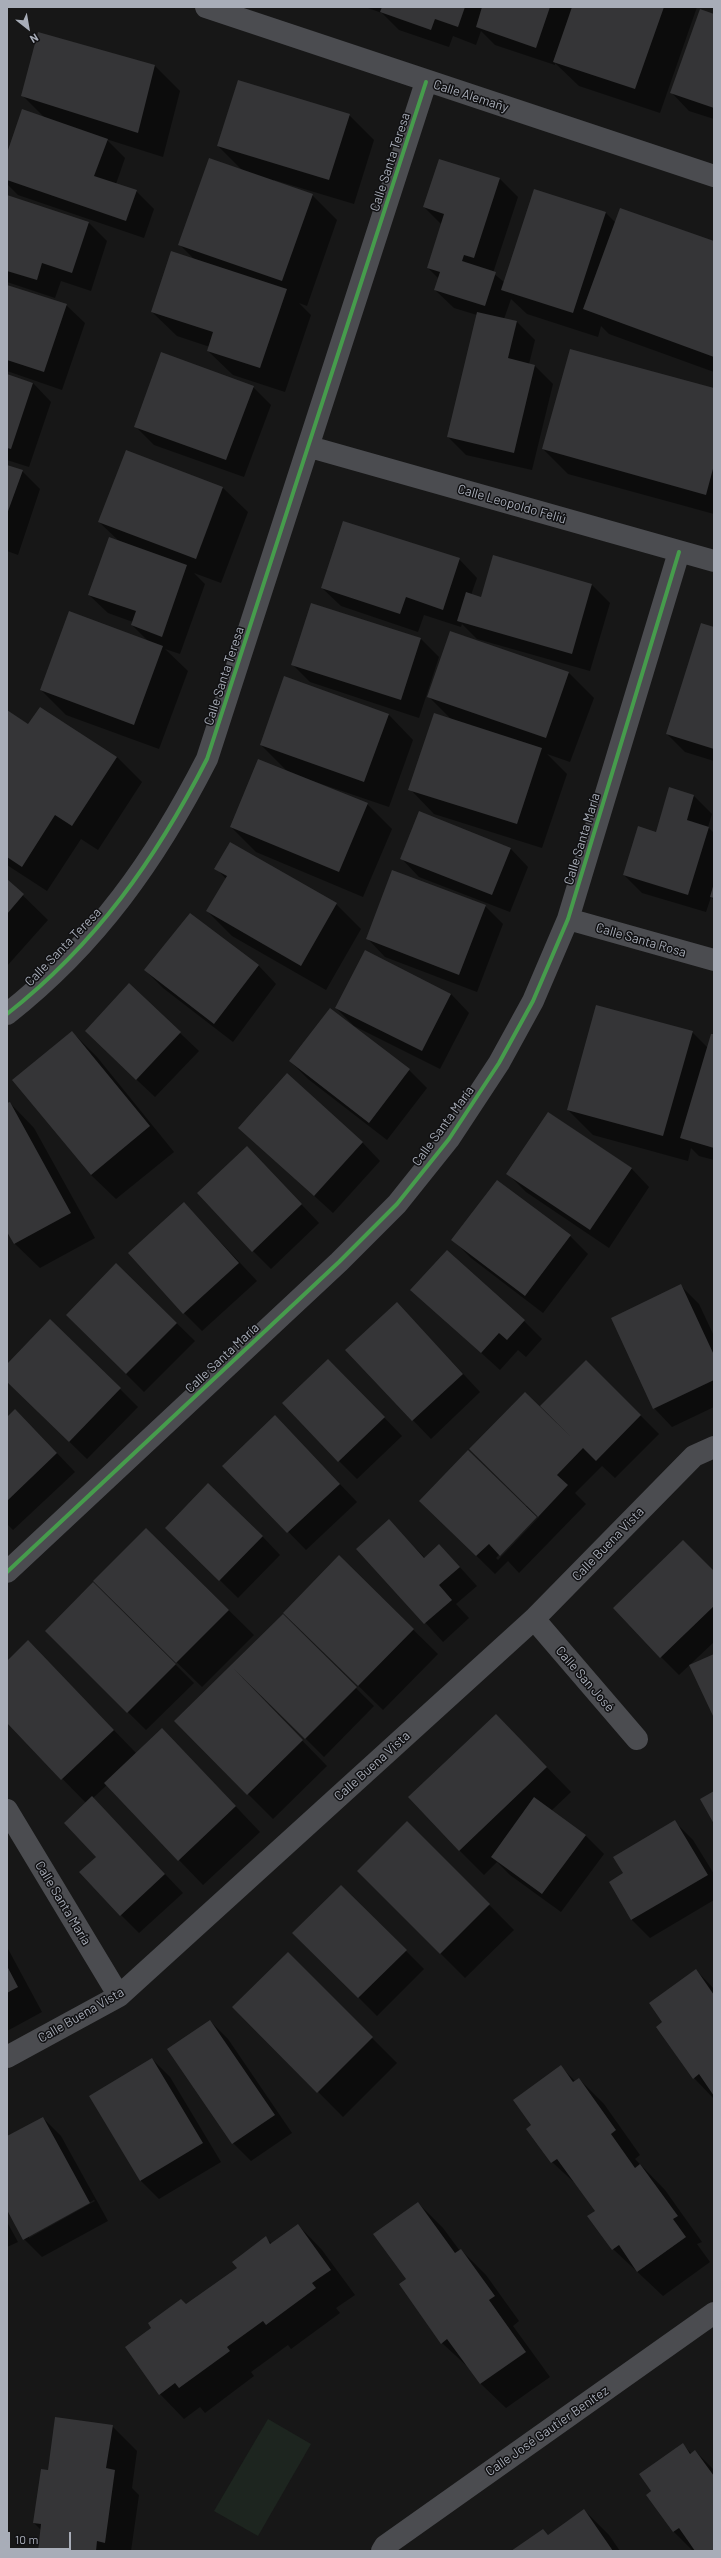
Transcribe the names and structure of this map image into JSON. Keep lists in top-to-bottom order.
{
  "streets": {
    "street": [
      "Calle Alemañy",
      "Calle Santa Teresa",
      "Calle Leopoldo Feliú",
      "Calle Santa María",
      "Calle Santa Rosa",
      "Calle Buena Vista",
      "Calle San José",
      "Calle José Gautier Benítez"
    ]
  },
  "crossings": [
    ["Calle Alemañy", "Calle Santa Teresa"],
    ["Calle Santa Teresa", "Calle Leopoldo Feliú"],
    ["Calle Leopoldo Feliú", "Calle Santa María"],
    ["Calle Santa María", "Calle Santa Rosa"],
    ["Calle Santa María", "Calle Buena Vista"],
    ["Calle Buena Vista", "Calle San José"]
  ],
  "scale_bar": "10 m",
  "north": "bottom right"
}
